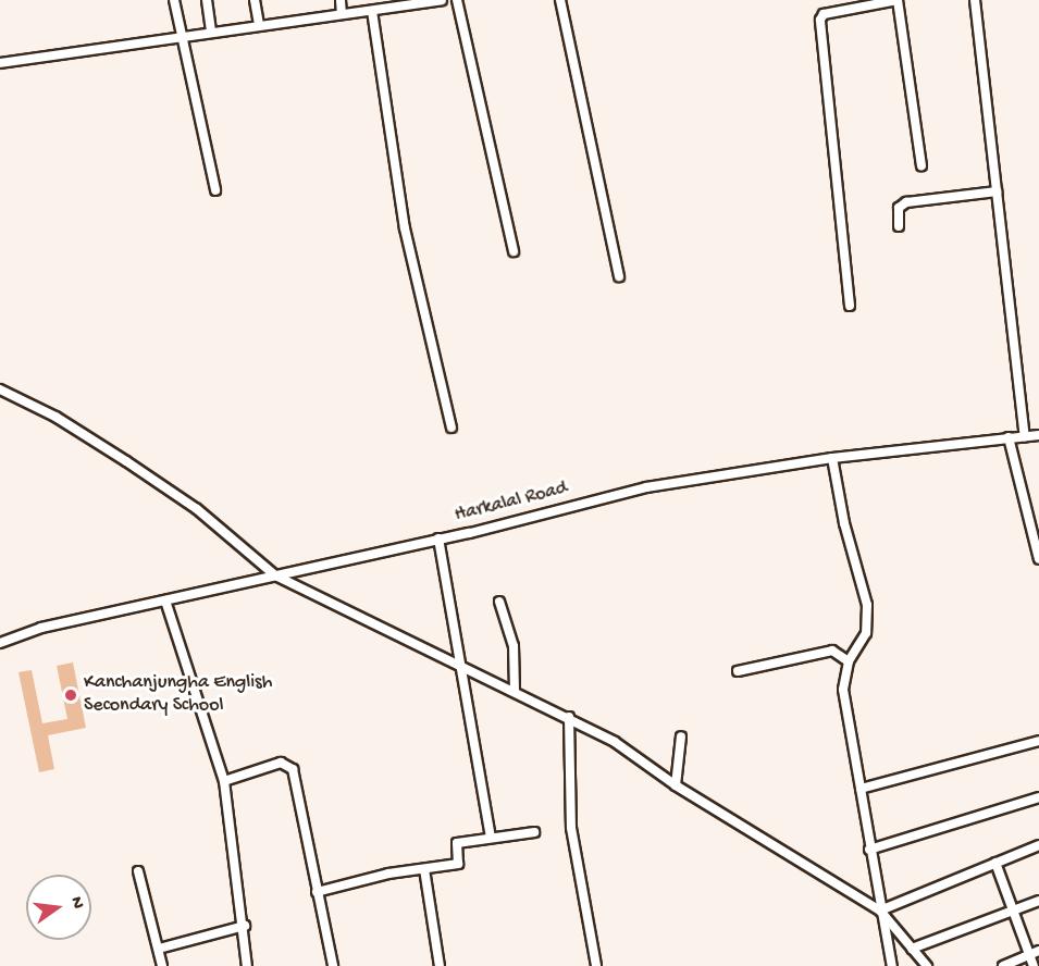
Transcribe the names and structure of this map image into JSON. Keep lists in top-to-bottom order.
{
  "streets": {
    "street": ["Harkalal Road"]
  },
  "places": ["Kanchanjungha English Secondary School"],
  "north": "right"
}
